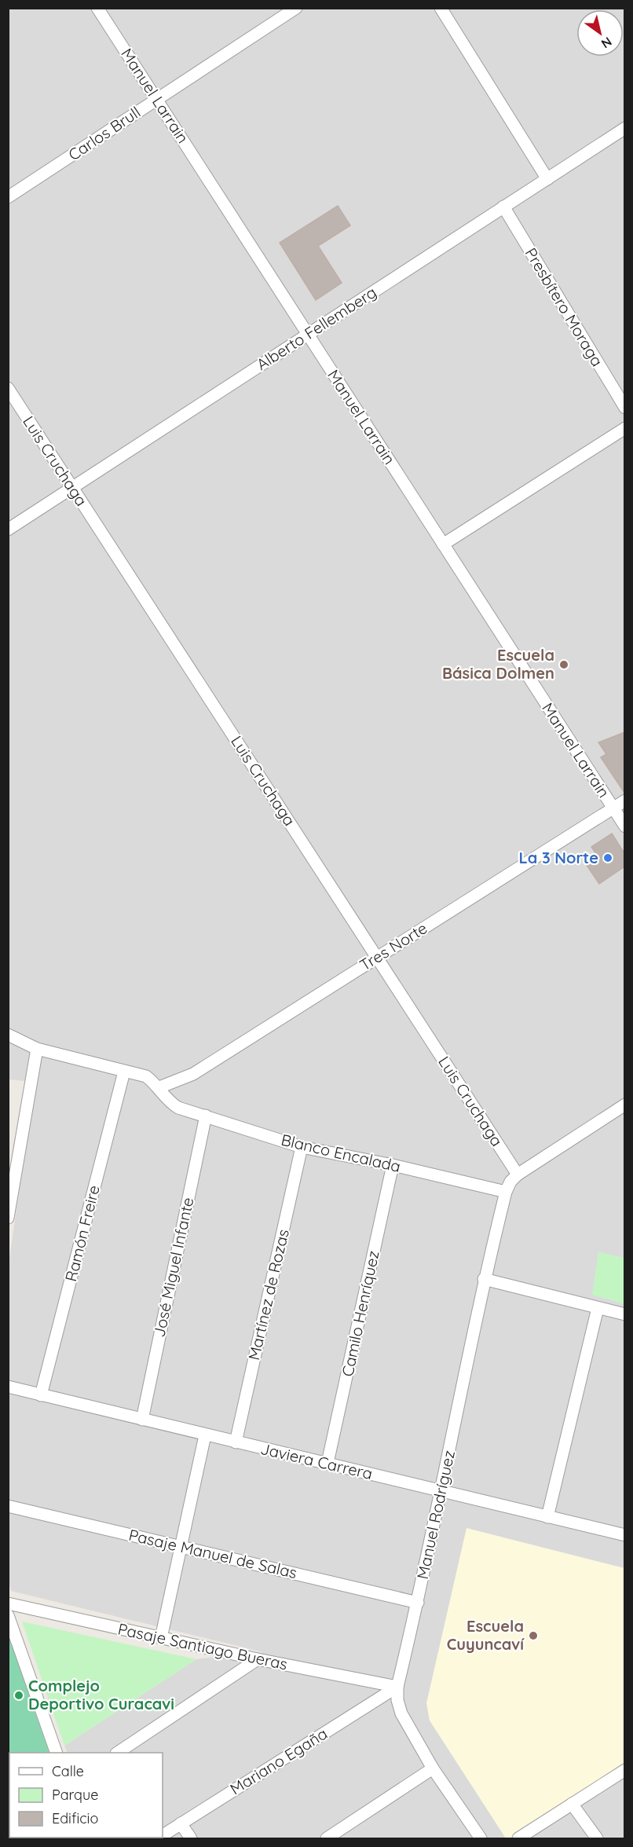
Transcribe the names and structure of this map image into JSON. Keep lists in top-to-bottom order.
{
  "streets": {
    "street": [
      "Manuel Larrain",
      "Carlos Brull",
      "Presbítero Moraga",
      "Alberto Fellemberg",
      "Luis Cruchaga",
      "Tres Norte",
      "Blanco Encalada",
      "Ramón Freire",
      "José Miguel Infante",
      "Martínez de Rozas",
      "Camilo Henríquez",
      "Javiera Carrera",
      "Manuel Rodríguez",
      "Pasaje Manuel de Salas",
      "Pasaje Santiago Bueras",
      "Mariano Egaña"
    ]
  },
  "crossings": [
    ["Manuel Larrain", "Carlos Brull"],
    ["Manuel Larrain", "Alberto Fellemberg"],
    ["Manuel Larrain", "Tres Norte"],
    ["Presbítero Moraga", "Alberto Fellemberg"],
    ["Alberto Fellemberg", "Luis Cruchaga"],
    ["Luis Cruchaga", "Tres Norte"],
    ["Luis Cruchaga", "Manuel Rodríguez"],
    ["Tres Norte", "Blanco Encalada"],
    ["Blanco Encalada", "Ramón Freire"],
    ["Blanco Encalada", "José Miguel Infante"],
    ["Blanco Encalada", "Martínez de Rozas"],
    ["Blanco Encalada", "Camilo Henríquez"],
    ["Blanco Encalada", "Manuel Rodríguez"],
    ["Ramón Freire", "Javiera Carrera"],
    ["José Miguel Infante", "Javiera Carrera"],
    ["Martínez de Rozas", "Javiera Carrera"],
    ["Camilo Henríquez", "Javiera Carrera"],
    ["Javiera Carrera", "Manuel Rodríguez"],
    ["Manuel Rodríguez", "Pasaje Manuel de Salas"],
    ["Manuel Rodríguez", "Pasaje Santiago Bueras"],
    ["Manuel Rodríguez", "Mariano Egaña"],
    ["Pasaje Santiago Bueras", "Mariano Egaña"]
  ],
  "places": [
    "Escuela Básica Dolmen",
    "La 3 Norte",
    "Escuela Cuyuncaví",
    "Complejo Deportivo Curacavi"
  ],
  "legend": ["Calle", "Parque", "Edificio"],
  "north": "bottom right"
}
